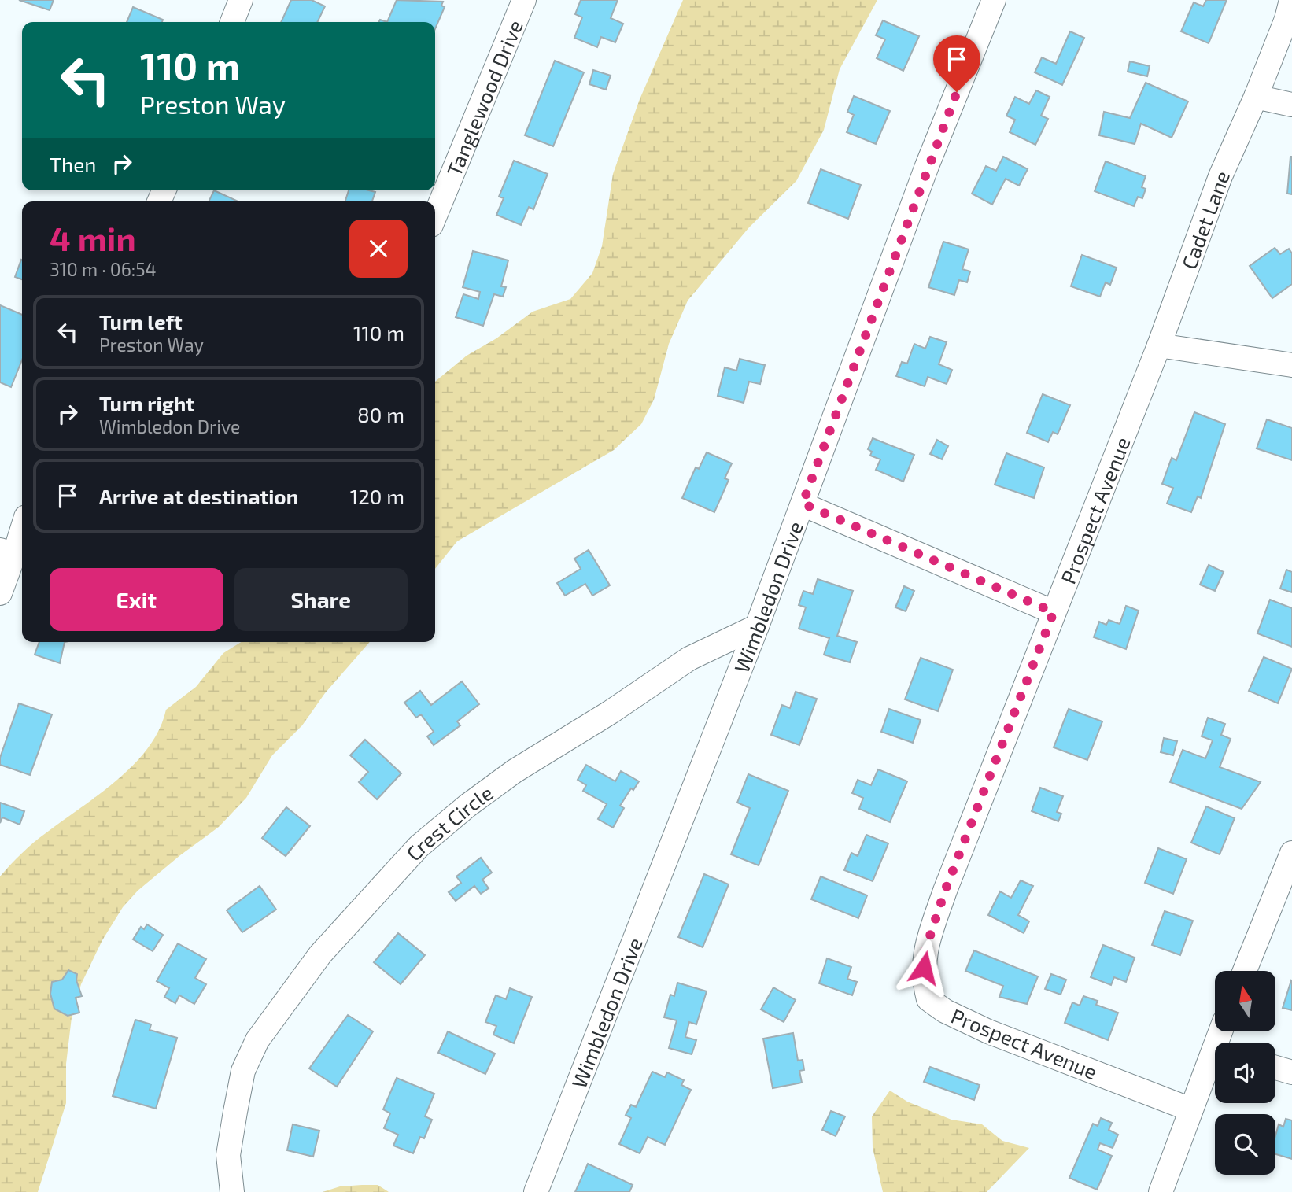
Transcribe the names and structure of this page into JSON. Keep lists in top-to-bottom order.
{
  "streets": {
    "street": [
      "Tanglewood Drive",
      "Cadet Lane",
      "Prospect Avenue",
      "Wimbledon Drive",
      "Crest Circle"
    ]
  },
  "crossings": [
    ["Cadet Lane", "Prospect Avenue"],
    ["Wimbledon Drive", "Crest Circle"]
  ],
  "north": "top",
  "page": {
    "turn": ["110 m", "Preston Way"],
    "then": "Then",
    "heading": ["4 min", "310 m · 06:54"],
    "list": [
      {
        "name": "Turn left",
        "note": "Preston Way",
        "value": "110 m"
      },
      {
        "name": "Turn right",
        "note": "Wimbledon Drive",
        "value": "80 m"
      },
      {
        "name": "Arrive at destination",
        "value": "120 m"
      }
    ],
    "buttons": ["Exit", "Share"]
  }
}
